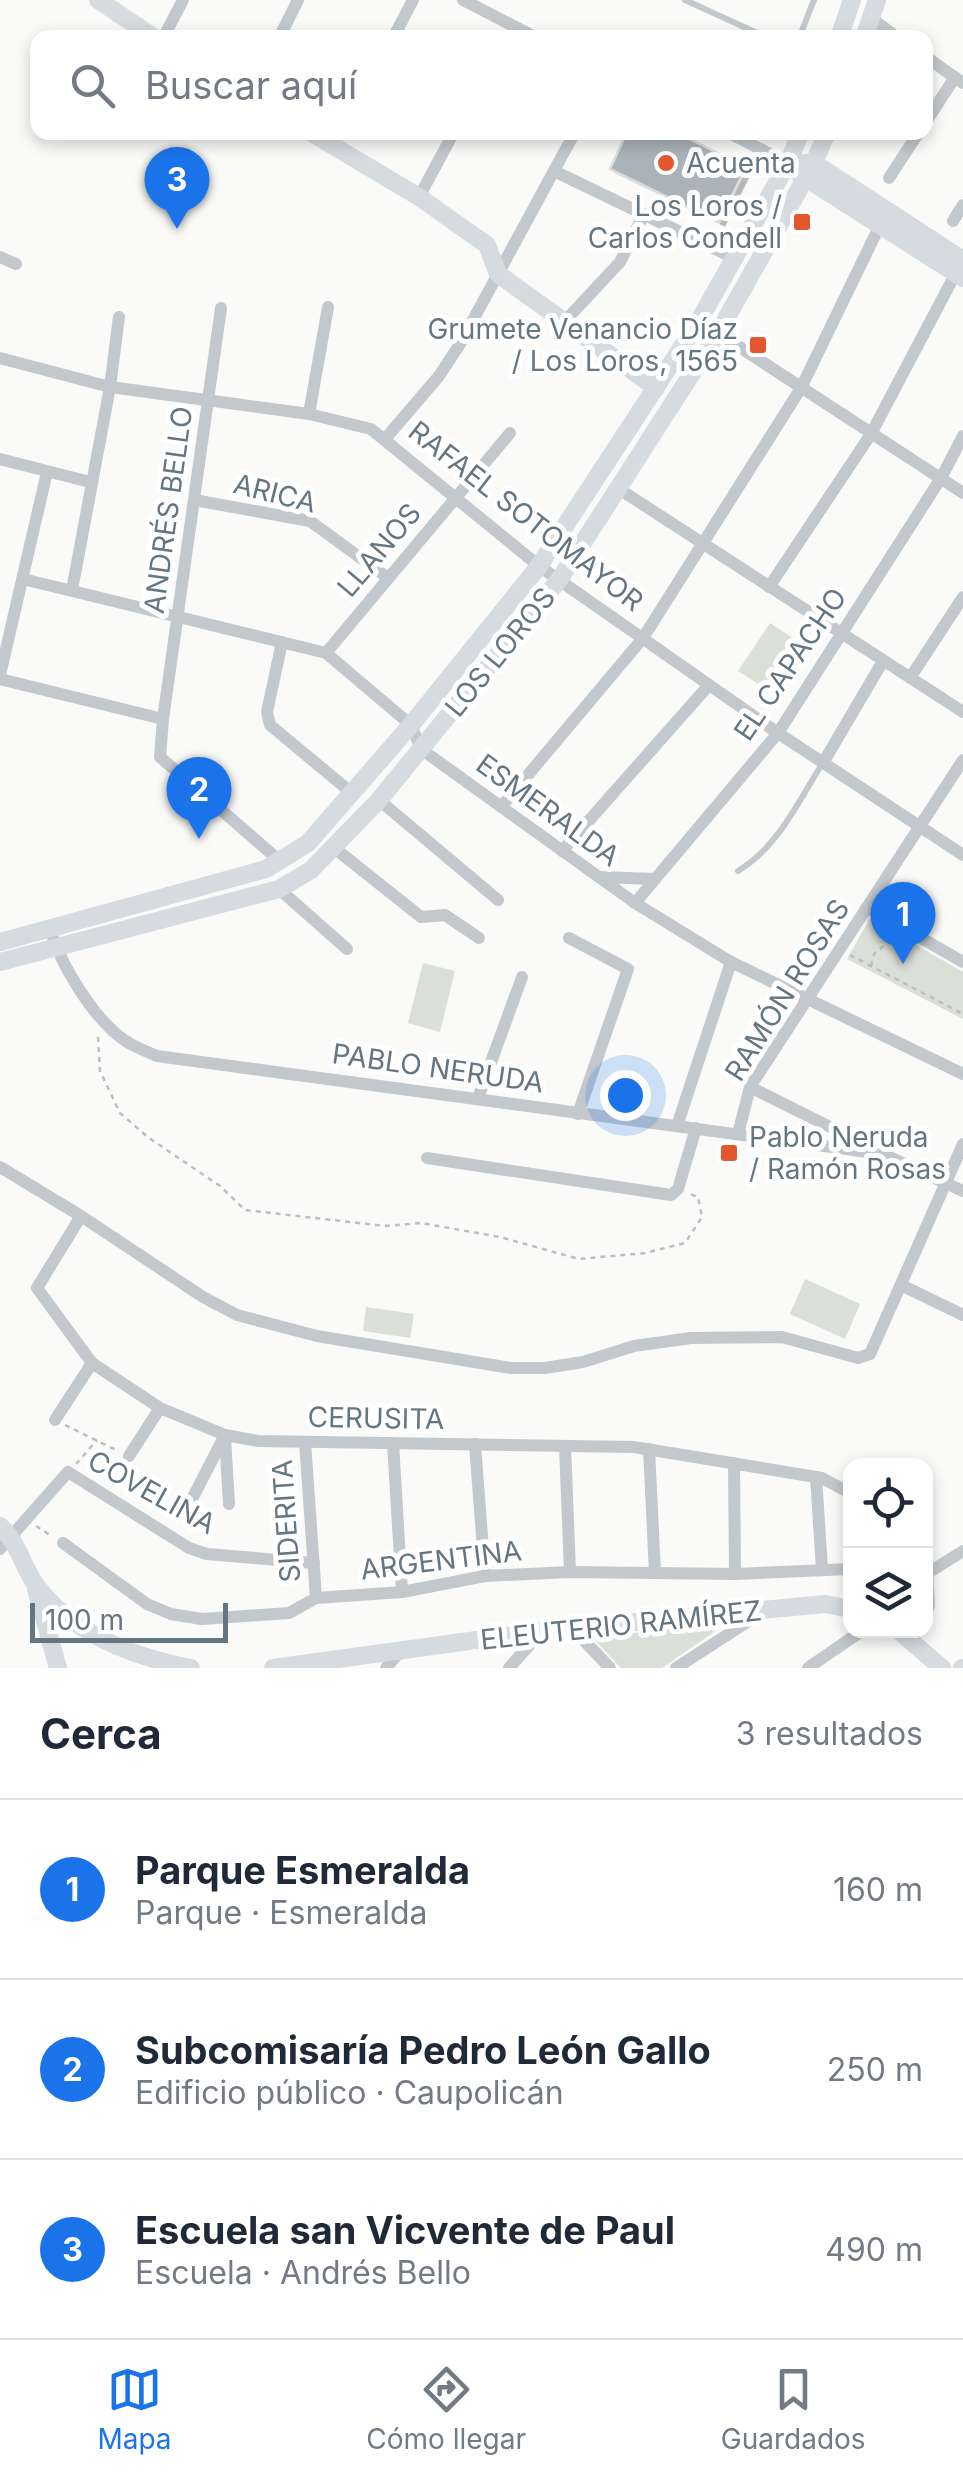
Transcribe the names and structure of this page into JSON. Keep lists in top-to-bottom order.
{
  "streets": {
    "main road": ["LOS LOROS", "ELEUTERIO RAMÍREZ"],
    "street": [
      "ARICA",
      "ANDRÉS BELLO",
      "RAFAEL SOTOMAYOR",
      "LLANOS",
      "EL CAPACHO",
      "ESMERALDA",
      "RAMÓN ROSAS",
      "PABLO NERUDA",
      "CERUSITA",
      "COVELINA",
      "SIDERITA",
      "ARGENTINA"
    ]
  },
  "crossings": [
    ["ARICA", "ANDRÉS BELLO"],
    ["ARICA", "LLANOS"],
    ["ANDRÉS BELLO", "RAFAEL SOTOMAYOR"],
    ["ANDRÉS BELLO", "LOS LOROS"],
    ["RAFAEL SOTOMAYOR", "LLANOS"],
    ["RAFAEL SOTOMAYOR", "LOS LOROS"],
    ["RAFAEL SOTOMAYOR", "EL CAPACHO"],
    ["RAFAEL SOTOMAYOR", "RAMÓN ROSAS"],
    ["LOS LOROS", "ESMERALDA"],
    ["LOS LOROS", "PABLO NERUDA"],
    ["EL CAPACHO", "ESMERALDA"],
    ["ESMERALDA", "RAMÓN ROSAS"],
    ["RAMÓN ROSAS", "PABLO NERUDA"],
    ["CERUSITA", "SIDERITA"],
    ["COVELINA", "SIDERITA"],
    ["SIDERITA", "ARGENTINA"]
  ],
  "places": {
    "other": ["Acuenta"],
    "transit": ["Los Loros / Carlos Condell", "Grumete Venancio Díaz / Los Loros, 1565", "Pablo Neruda / Ramón Rosas"]
  },
  "scale_bar": "100 m",
  "page": {
    "search": "Buscar aquí",
    "pins": ["3", "2", "1"],
    "scale": "100 m",
    "heading": ["Cerca", "3 resultados"],
    "list": [
      {
        "mark": "1",
        "name": "Parque Esmeralda",
        "note": "Parque · Esmeralda",
        "value": "160 m"
      },
      {
        "mark": "2",
        "name": "Subcomisaría Pedro León Gallo",
        "note": "Edificio público · Caupolicán",
        "value": "250 m"
      },
      {
        "mark": "3",
        "name": "Escuela san Vicvente de Paul",
        "note": "Escuela · Andrés Bello",
        "value": "490 m"
      }
    ],
    "nav": ["Mapa", "Cómo llegar", "Guardados"]
  }
}
